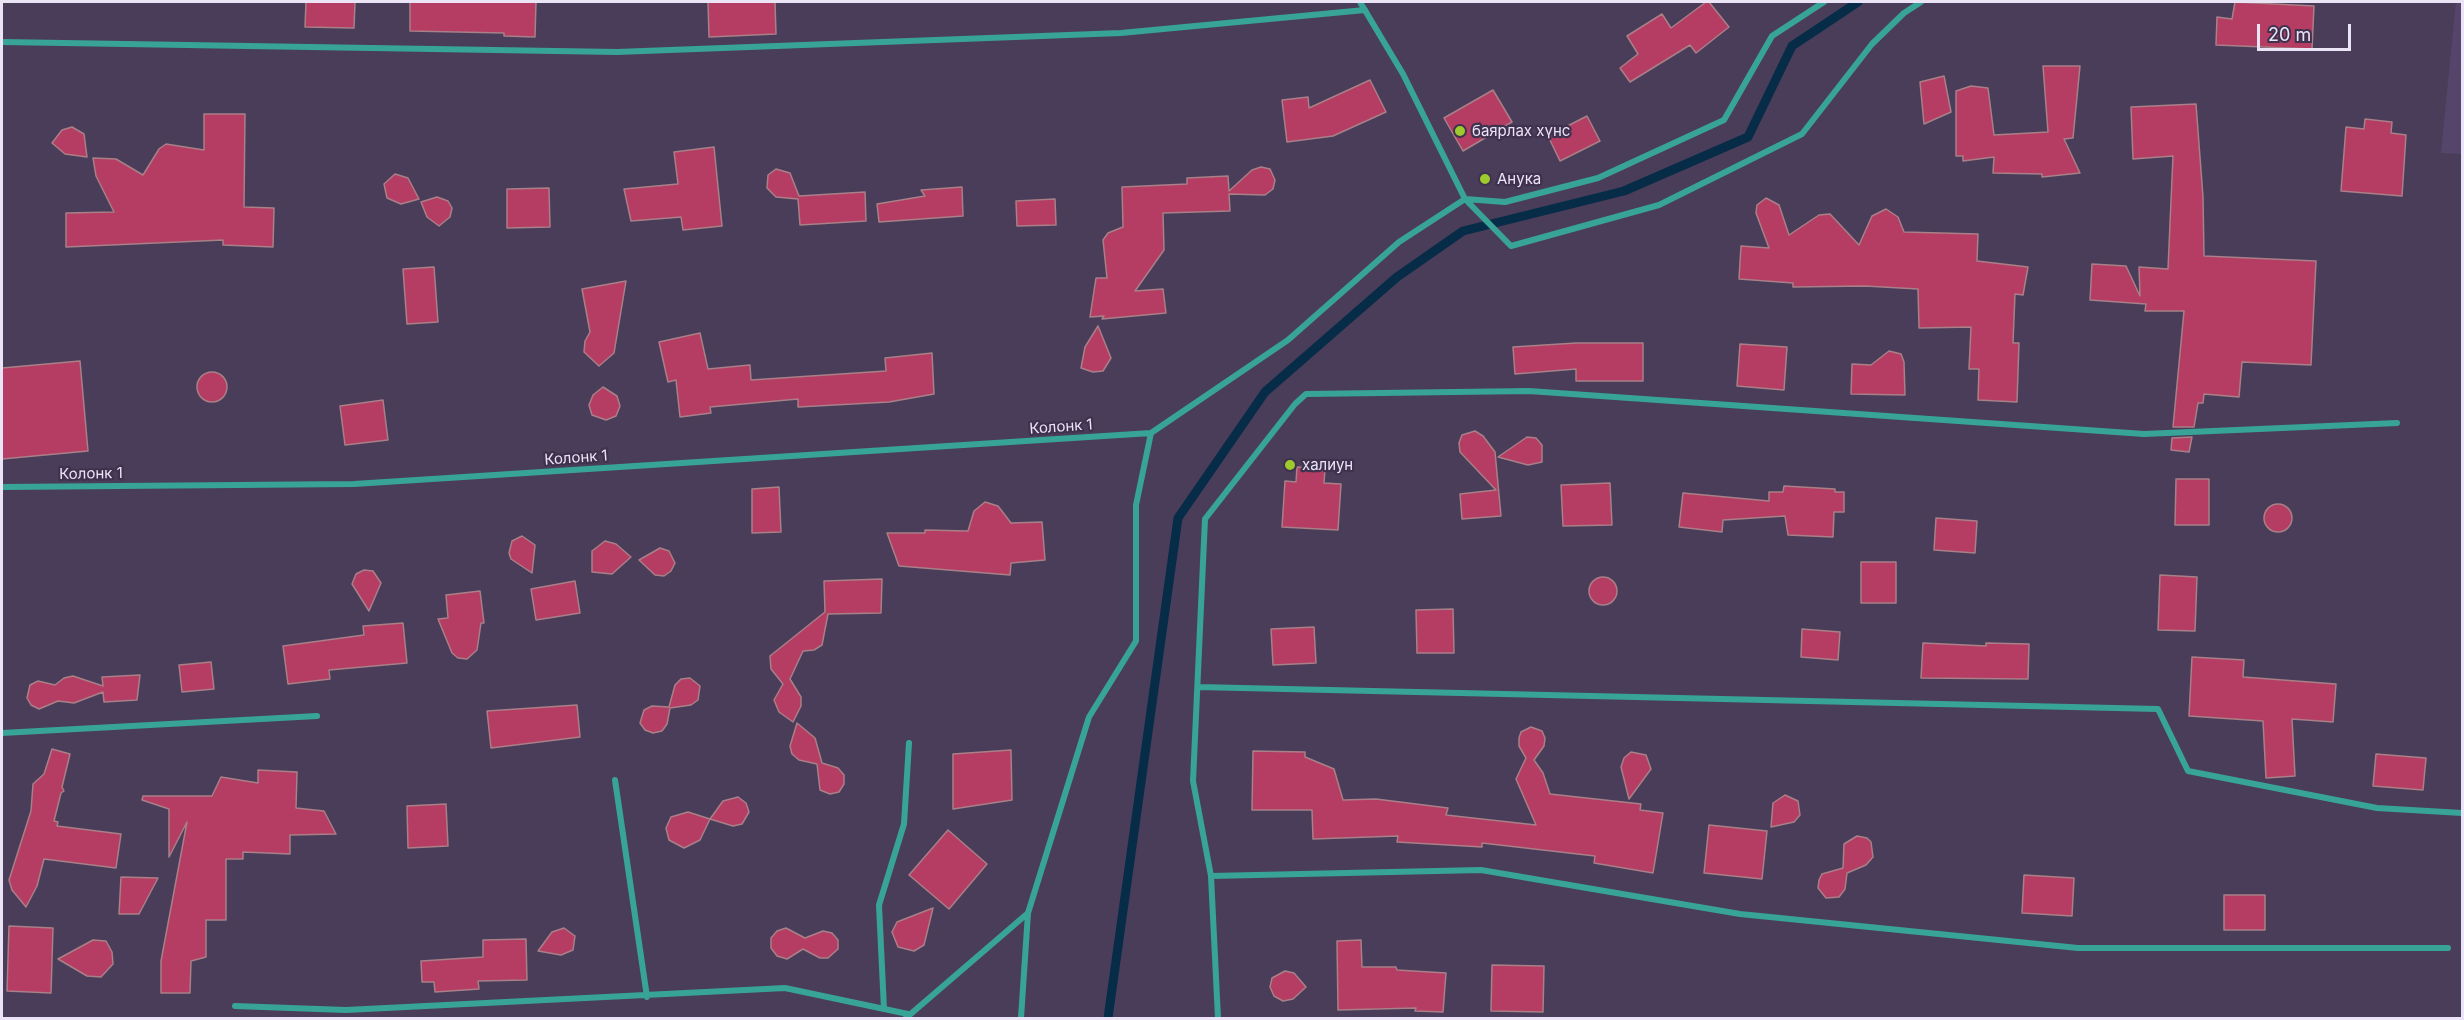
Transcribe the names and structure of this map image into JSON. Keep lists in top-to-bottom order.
{
  "streets": {
    "street": ["Колонк 1"]
  },
  "places": ["баярлах хүнс", "Анука", "халиун"],
  "scale_bar": "20 m"
}
